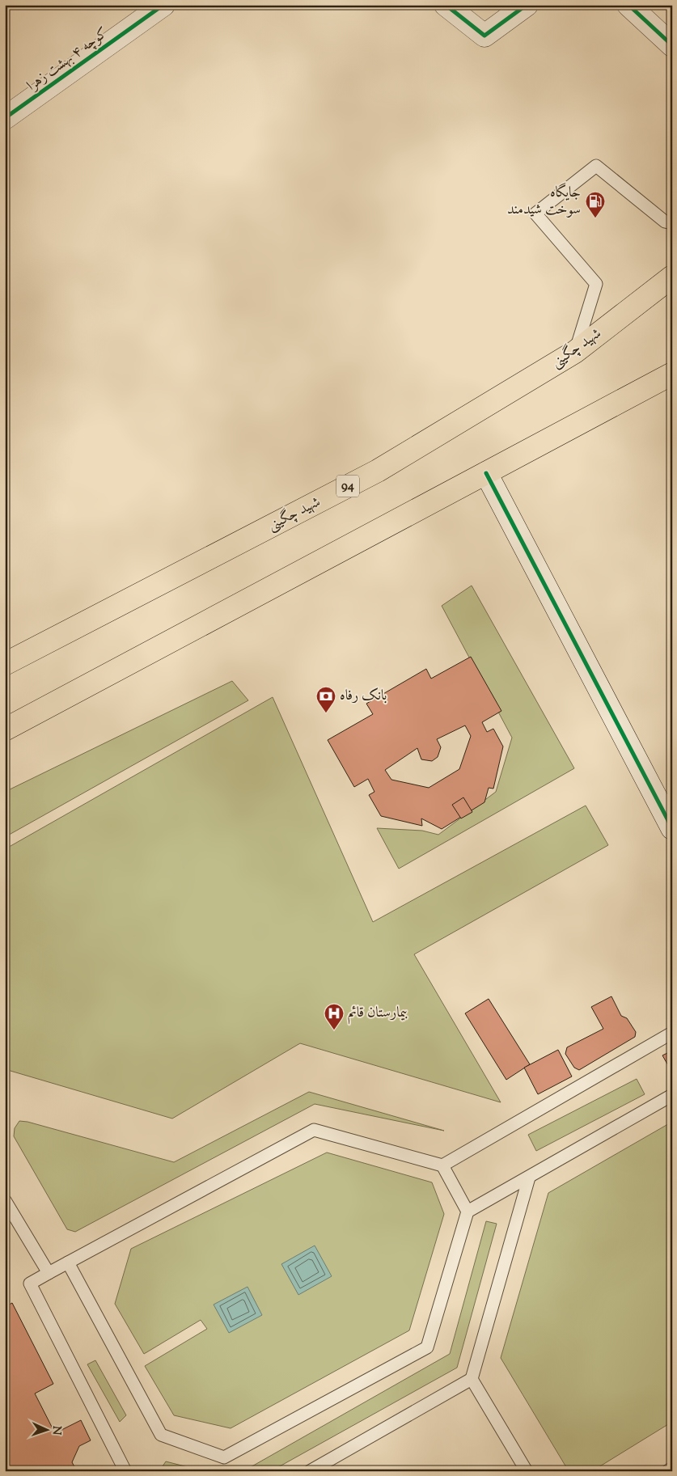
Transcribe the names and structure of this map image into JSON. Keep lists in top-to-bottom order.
{
  "streets": {
    "main road": ["شهید چگینی", "94"],
    "street": ["کوچه ۴ بهشت زهرا"]
  },
  "places": {
    "fuel station": ["جایگاه سوخت شیدمند"],
    "bank": ["بانک رفاه"],
    "hospital": ["بیمارستان قائم"]
  },
  "north": "right"
}
